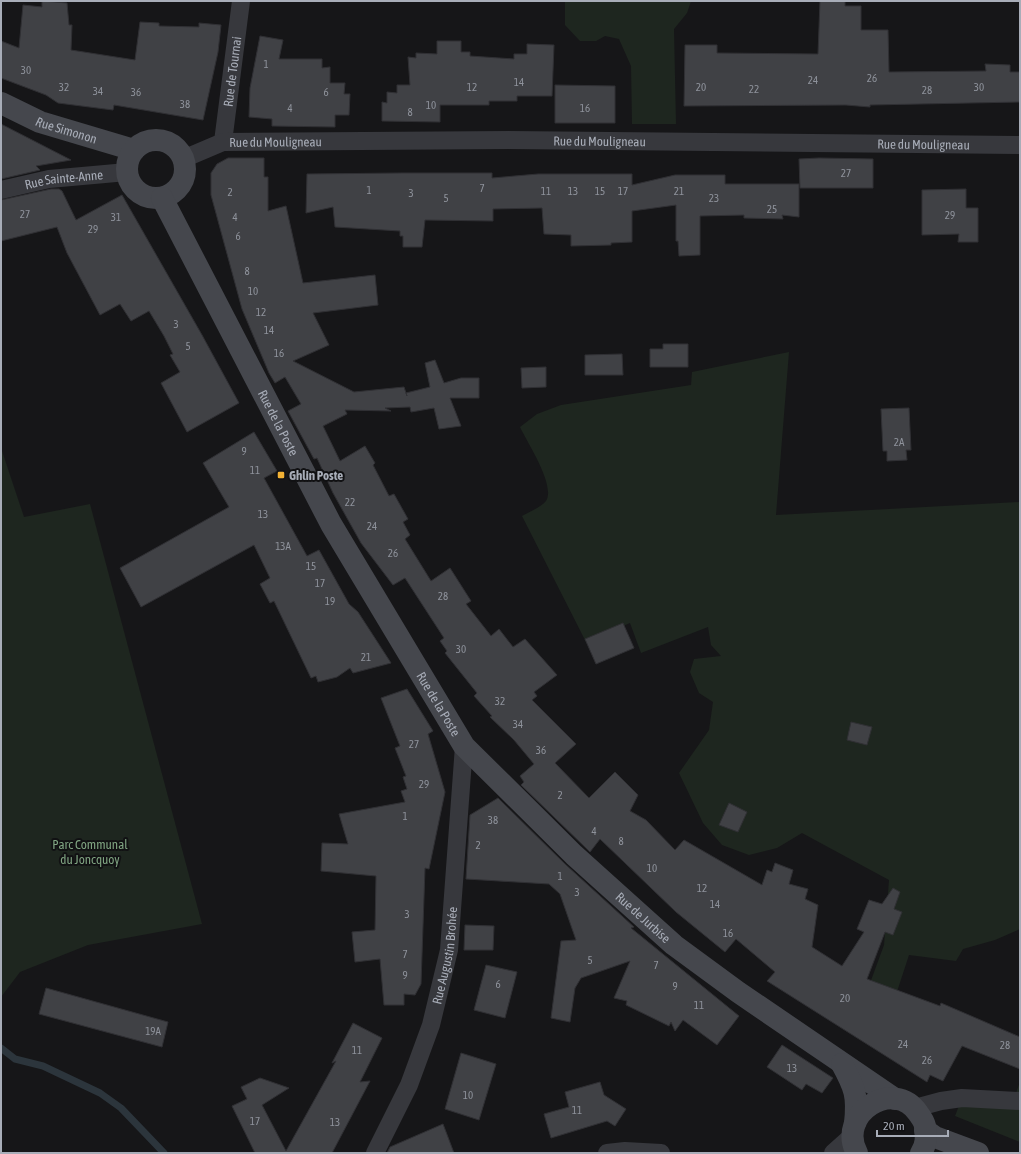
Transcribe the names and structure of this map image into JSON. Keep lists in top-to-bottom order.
{
  "streets": {
    "street": [
      "Rue de Tournai",
      "Rue Simonon",
      "Rue du Mouligneau",
      "Rue Sainte-Anne",
      "Rue de la Poste",
      "Rue de Jurbise",
      "Rue Augustin Brohée"
    ]
  },
  "crossings": [
    ["Rue de Tournai", "Rue du Mouligneau"],
    ["Rue Simonon", "Rue du Mouligneau"],
    ["Rue Simonon", "Rue Sainte-Anne"],
    ["Rue Simonon", "Rue de la Poste"],
    ["Rue du Mouligneau", "Rue Sainte-Anne"],
    ["Rue du Mouligneau", "Rue de la Poste"],
    ["Rue Sainte-Anne", "Rue de la Poste"],
    ["Rue de la Poste", "Rue de Jurbise"],
    ["Rue de la Poste", "Rue Augustin Brohée"],
    ["Rue de Jurbise", "Rue Augustin Brohée"]
  ],
  "parks": ["Parc Communal du Joncquoy"],
  "places": {
    "transit": ["Ghlin Poste"]
  },
  "house_numbers": [
    "1",
    "30",
    "26",
    "24",
    "14",
    "32",
    "12",
    "20",
    "30",
    "22",
    "28",
    "34",
    "36",
    "6",
    "38",
    "10",
    "4",
    "16",
    "8",
    "27",
    "7",
    "1",
    "11",
    "13",
    "15",
    "17",
    "21",
    "2",
    "3",
    "5",
    "23",
    "25",
    "27",
    "29",
    "31",
    "4",
    "29",
    "6",
    "8",
    "10",
    "12",
    "3",
    "14",
    "5",
    "16",
    "2A",
    "9",
    "11",
    "22",
    "13",
    "24",
    "13A",
    "26",
    "15",
    "17",
    "28",
    "19",
    "30",
    "21",
    "32",
    "34",
    "27",
    "36",
    "29",
    "2",
    "1",
    "38",
    "4",
    "8",
    "2",
    "10",
    "1",
    "12",
    "3",
    "14",
    "3",
    "16",
    "7",
    "5",
    "7",
    "9",
    "6",
    "9",
    "20",
    "11",
    "19A",
    "24",
    "28",
    "11",
    "26",
    "13",
    "10",
    "11",
    "17",
    "13"
  ],
  "scale_bar": "20 m"
}
